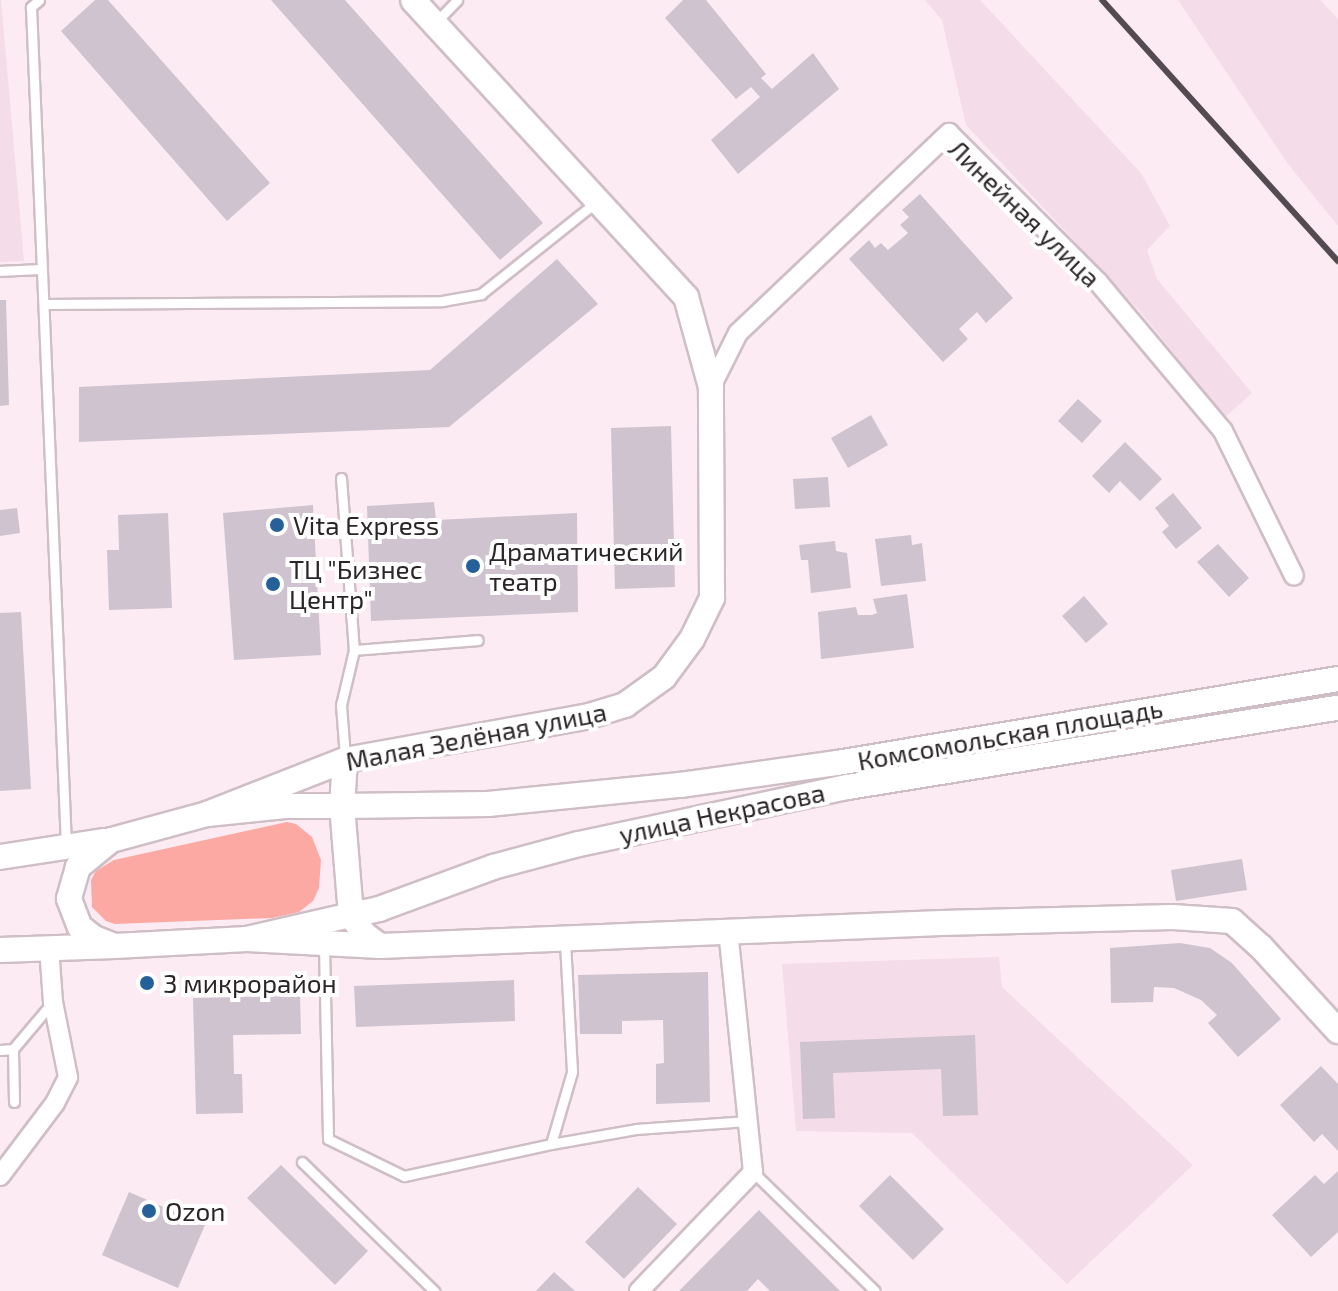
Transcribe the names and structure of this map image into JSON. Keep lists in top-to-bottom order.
{
  "streets": {
    "main road": ["Комсомольская площадь", "Малая Зелёная улица", "улица Некрасова"],
    "street": ["Линейная улица"]
  },
  "crossings": [
    ["Линейная улица", "Малая Зелёная улица"],
    ["Комсомольская площадь", "улица Некрасова"],
    ["Малая Зелёная улица", "улица Некрасова"]
  ],
  "places": [
    "Vita Express",
    "Драматический театр",
    "ТЦ \"Бизнес Центр\"",
    "3 микрорайон",
    "Ozon"
  ]
}
